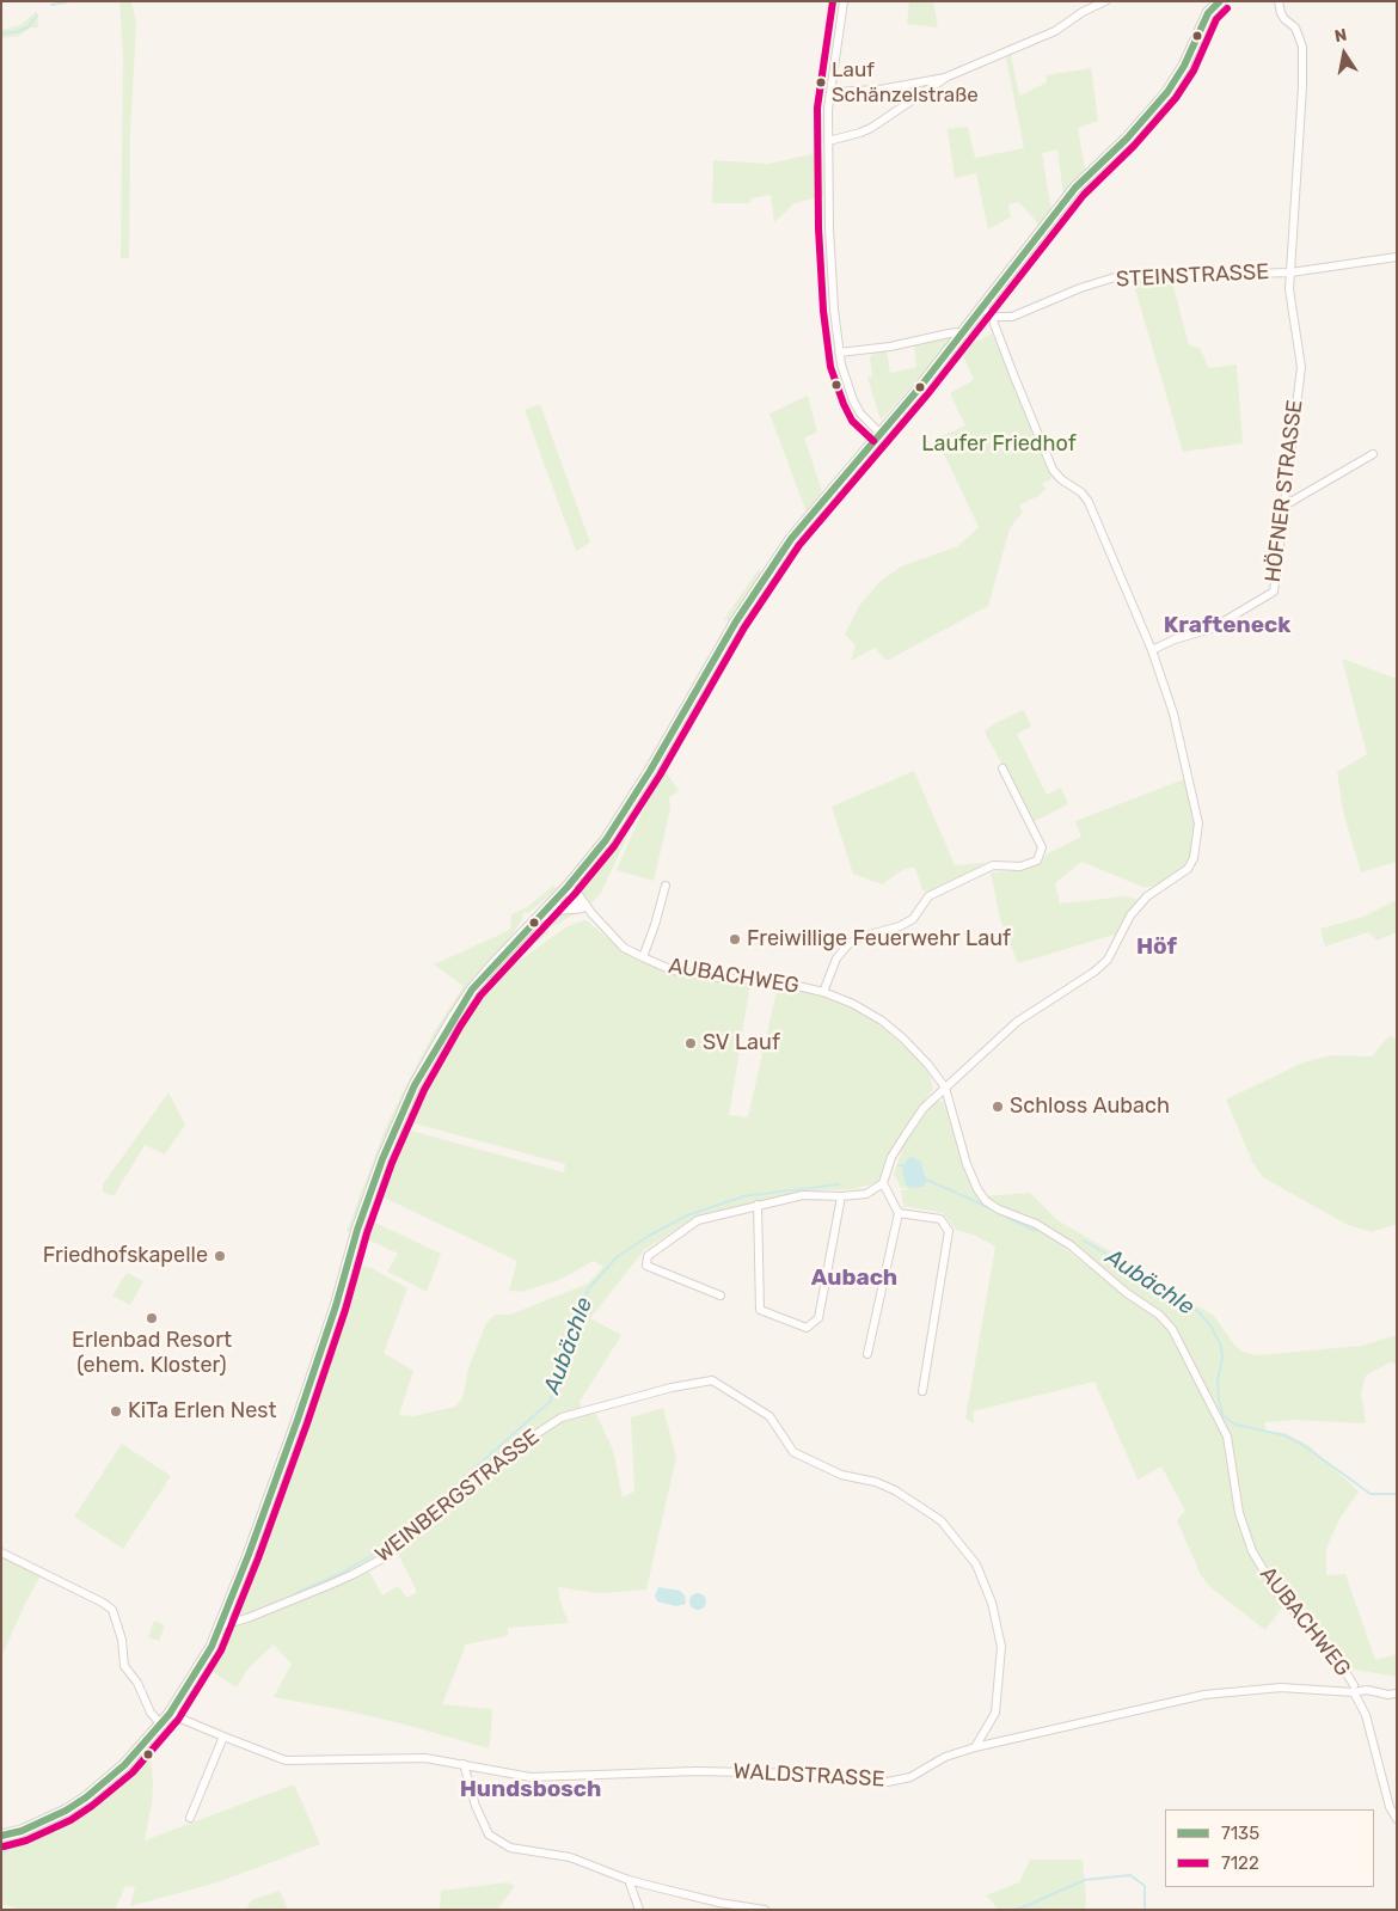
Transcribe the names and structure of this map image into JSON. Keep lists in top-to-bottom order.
{
  "streets": {
    "street": [
      "STEINSTRASSE",
      "HÖFNER STRASSE",
      "AUBACHWEG",
      "WEINBERGSTRASSE",
      "WALDSTRASSE"
    ]
  },
  "crossings": [
    ["STEINSTRASSE", "HÖFNER STRASSE"],
    ["AUBACHWEG", "WALDSTRASSE"],
    ["WEINBERGSTRASSE", "WALDSTRASSE"]
  ],
  "districts": [
    "Krafteneck",
    "Höf",
    "Aubach",
    "Hundsbosch"
  ],
  "water": ["Aubächle"],
  "parks": ["Laufer Friedhof"],
  "places": [
    "Lauf Schänzelstraße",
    "Freiwillige Feuerwehr Lauf",
    "SV Lauf",
    "Schloss Aubach",
    "Friedhofskapelle",
    "Erlenbad Resort (ehem. Kloster)",
    "KiTa Erlen Nest"
  ],
  "lines": ["transit line 7135", "transit line 7122"],
  "legend": ["7135", "7122"],
  "north": "top"
}
